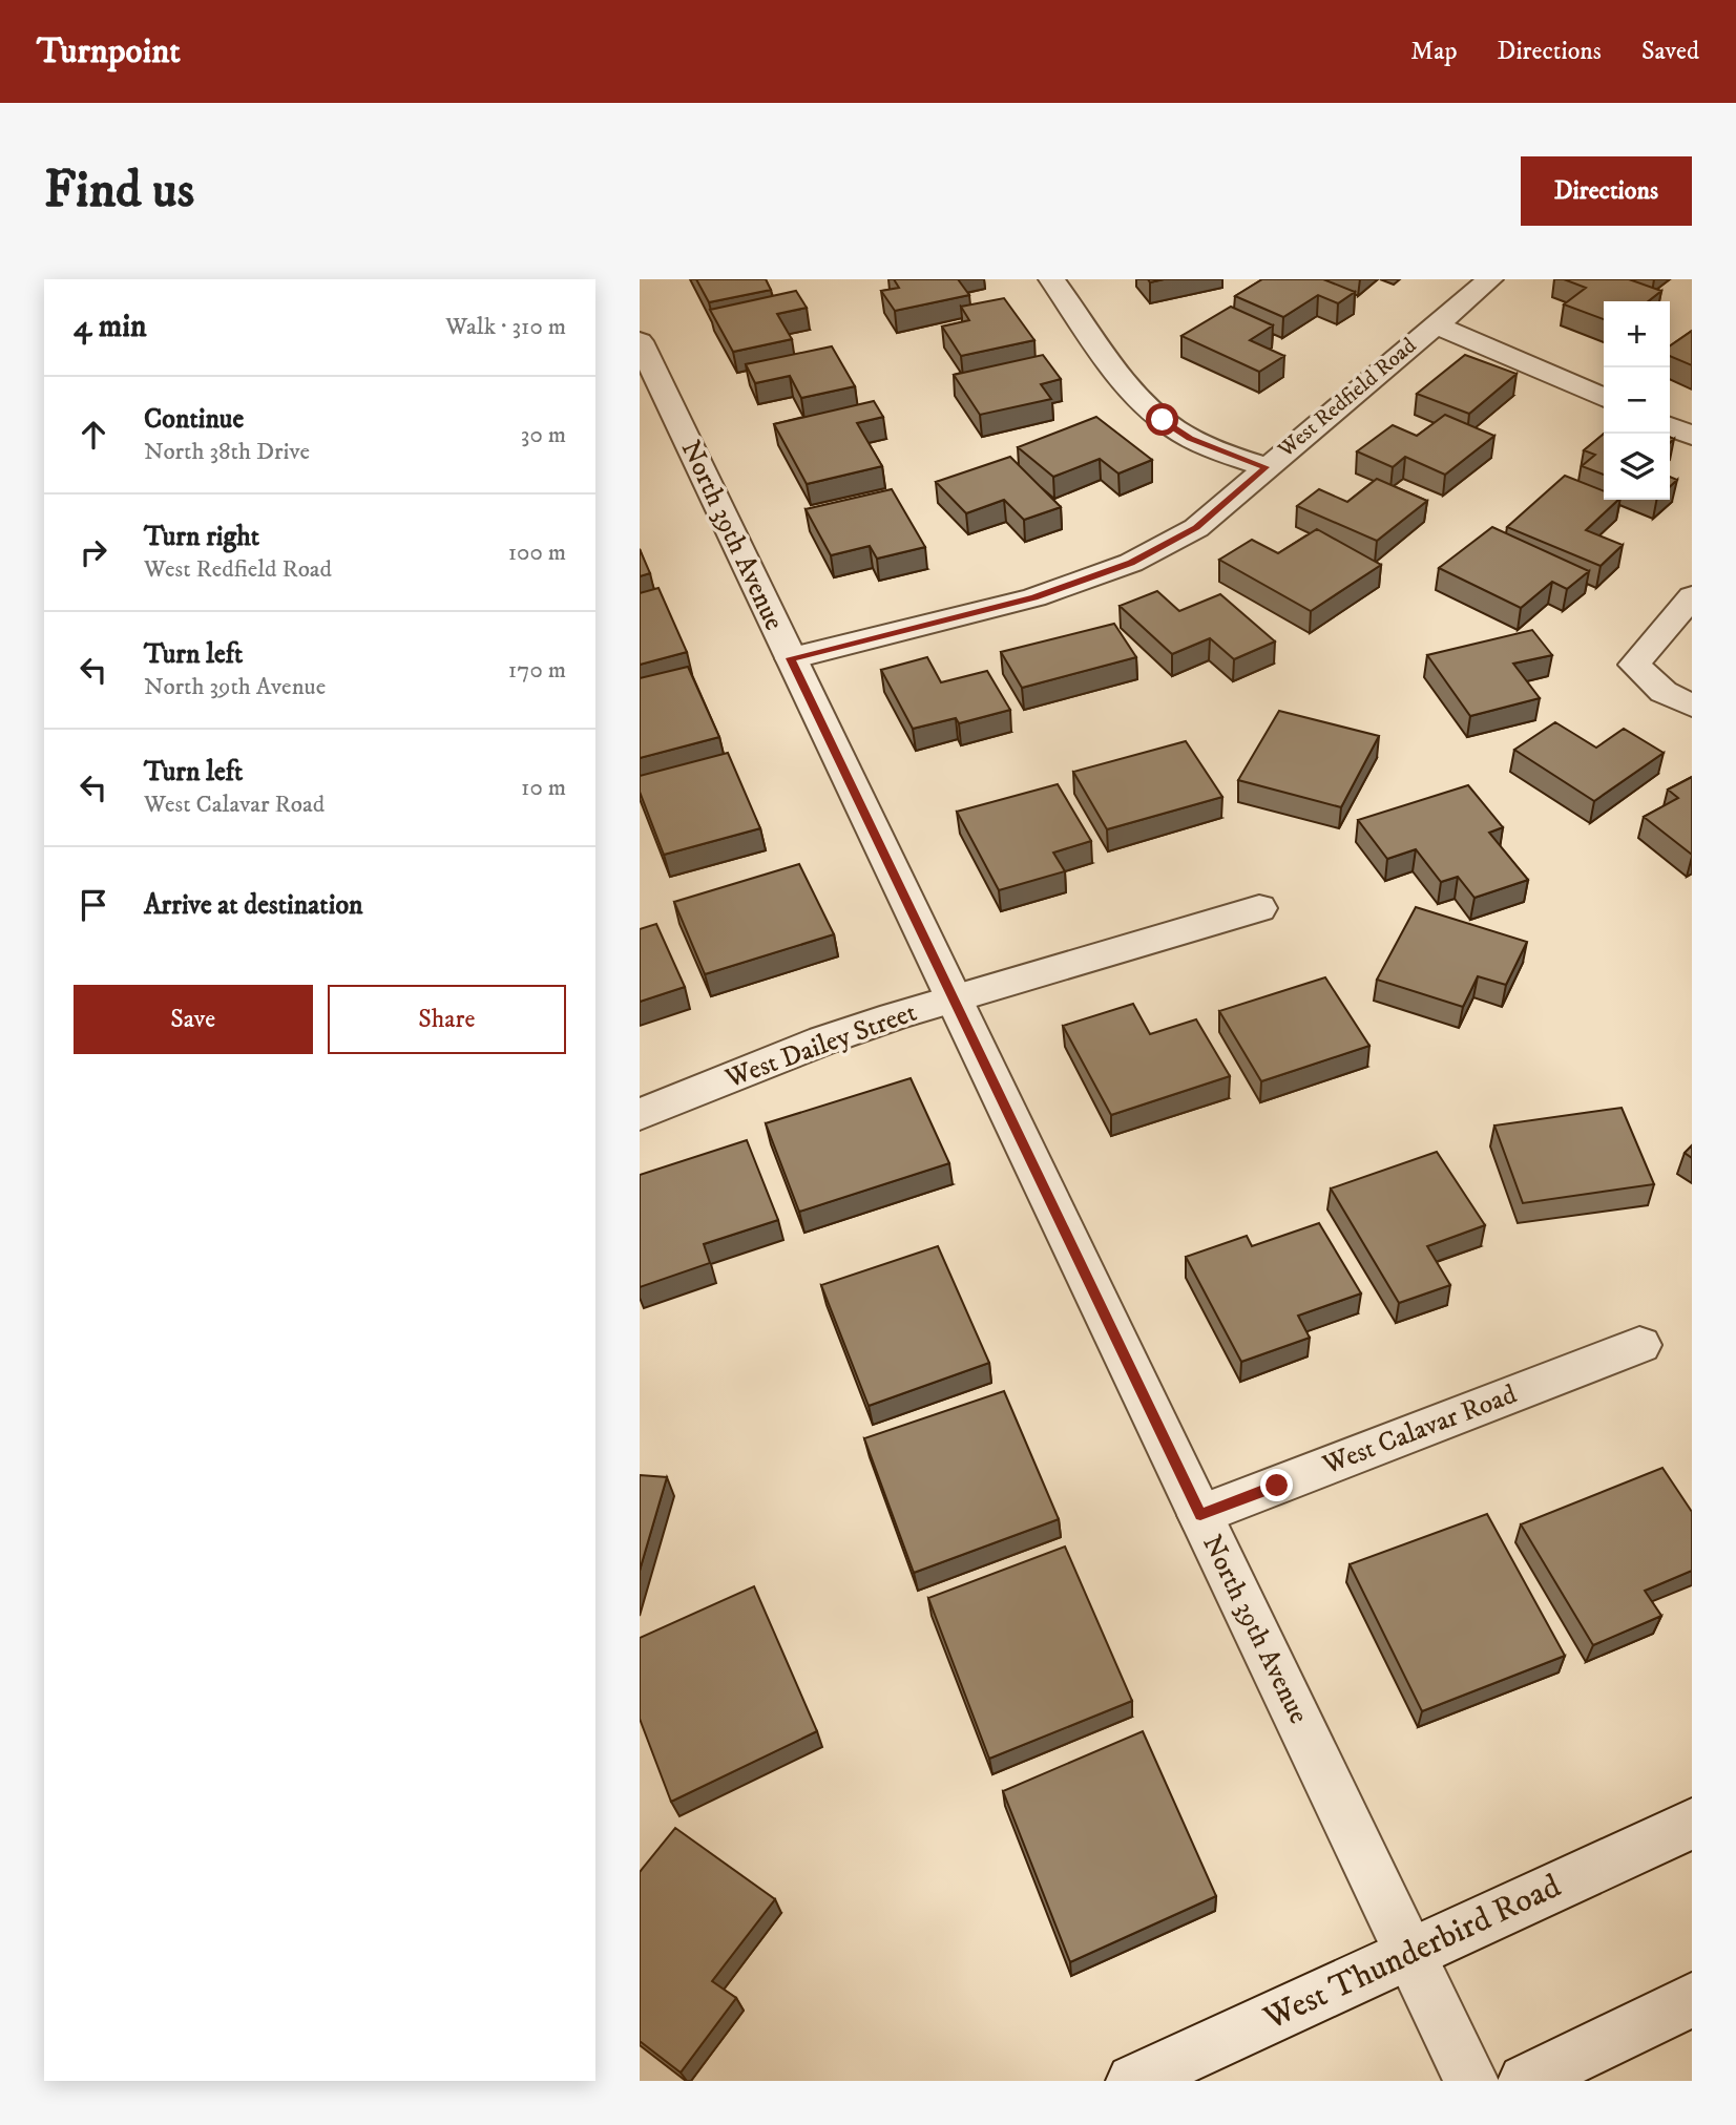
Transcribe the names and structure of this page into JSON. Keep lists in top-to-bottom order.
{
  "streets": {
    "street": [
      "West Redfield Road",
      "North 39th Avenue",
      "West Dailey Street",
      "West Calavar Road",
      "West Thunderbird Road"
    ]
  },
  "crossings": [
    ["West Redfield Road", "North 39th Avenue"],
    ["North 39th Avenue", "West Dailey Street"],
    ["North 39th Avenue", "West Calavar Road"],
    ["North 39th Avenue", "West Thunderbird Road"]
  ],
  "page": {
    "header": "Turnpoint",
    "nav": ["Map", "Directions", "Saved"],
    "buttons": [
      "Directions",
      ["Save", "Share"]
    ],
    "title": "Find us",
    "heading": ["4 min", "Walk · 310 m"],
    "map_buttons": ["+", "−"],
    "list": [
      ["Continue", "North 38th Drive", "30 m"],
      ["Turn right", "West Redfield Road", "100 m"],
      ["Turn left", "North 39th Avenue", "170 m"],
      ["Turn left", "West Calavar Road", "10 m"],
      "Arrive at destination"
    ]
  }
}
